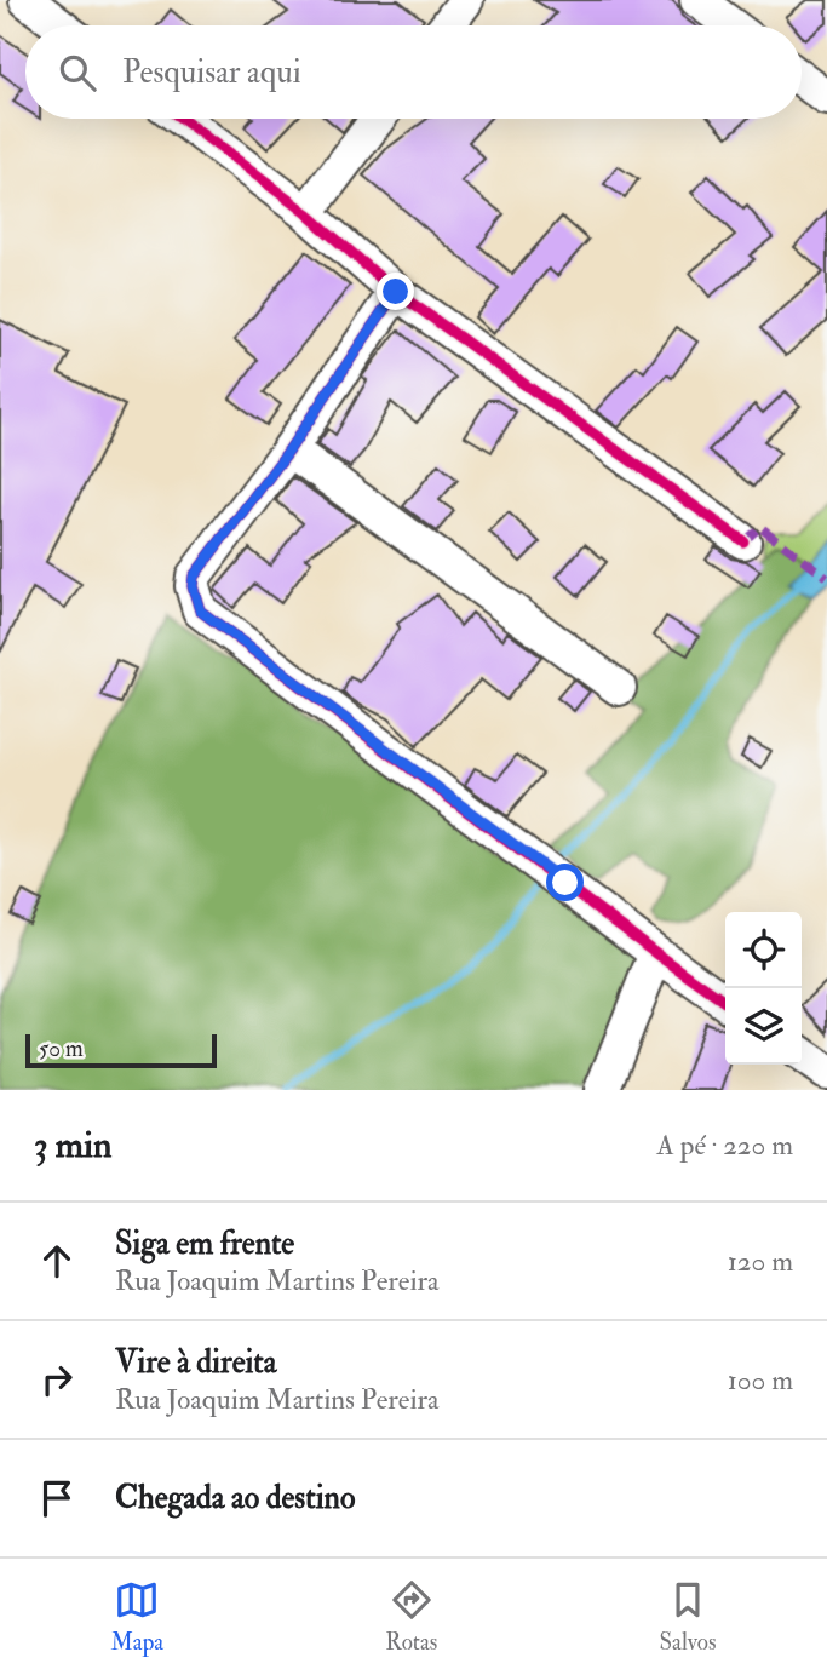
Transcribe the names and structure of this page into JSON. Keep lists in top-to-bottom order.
{
  "scale_bar": "50 m",
  "page": {
    "search": "Pesquisar aqui",
    "scale": "50 m",
    "heading": ["3 min", "A pé · 220 m"],
    "list": [
      ["Siga em frente", "Rua Joaquim Martins Pereira", "120 m"],
      ["Vire à direita", "Rua Joaquim Martins Pereira", "100 m"],
      "Chegada ao destino"
    ],
    "nav": ["Mapa", "Rotas", "Salvos"]
  }
}
